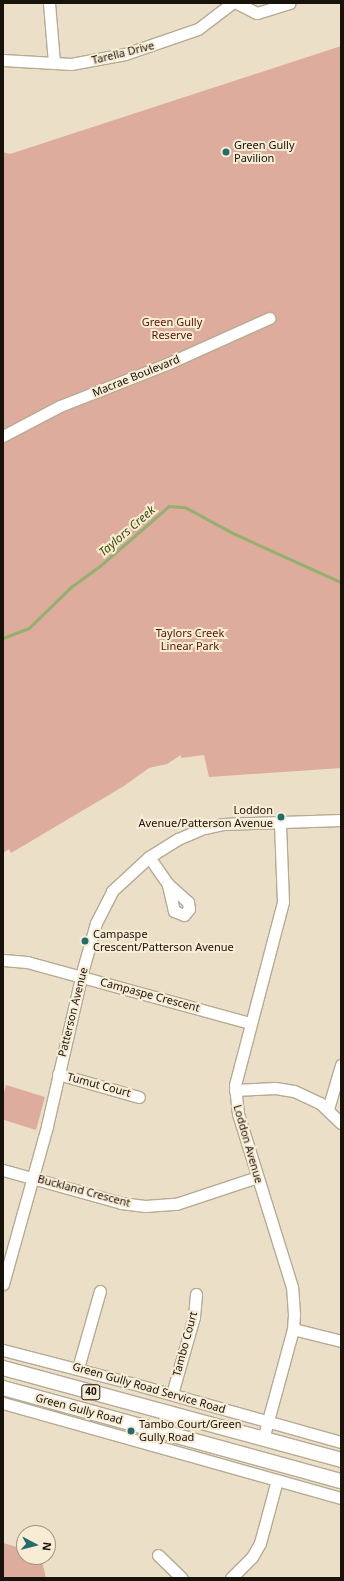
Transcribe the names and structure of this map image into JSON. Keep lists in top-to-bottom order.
{
  "streets": {
    "main road": ["40", "Green Gully Road"],
    "street": [
      "Tarella Drive",
      "Macrae Boulevard",
      "Campaspe Crescent",
      "Patterson Avenue",
      "Tumut Court",
      "Loddon Avenue",
      "Buckland Crescent",
      "Tambo Court",
      "Green Gully Road Service Road"
    ]
  },
  "crossings": [
    ["Campaspe Crescent", "Patterson Avenue"],
    ["Campaspe Crescent", "Loddon Avenue"],
    ["Patterson Avenue", "Tumut Court"],
    ["Patterson Avenue", "Loddon Avenue"],
    ["Patterson Avenue", "Buckland Crescent"],
    ["Loddon Avenue", "Buckland Crescent"],
    ["Loddon Avenue", "Green Gully Road Service Road"],
    ["Loddon Avenue", "Green Gully Road"],
    ["Tambo Court", "Green Gully Road Service Road"]
  ],
  "water": ["Taylors Creek"],
  "parks": ["Green Gully Reserve", "Taylors Creek Linear Park"],
  "places": [
    "Green Gully Pavilion",
    "Loddon Avenue/Patterson Avenue",
    "Campaspe Crescent/Patterson Avenue",
    "Tambo Court/Green Gully Road"
  ],
  "north": "right"
}
